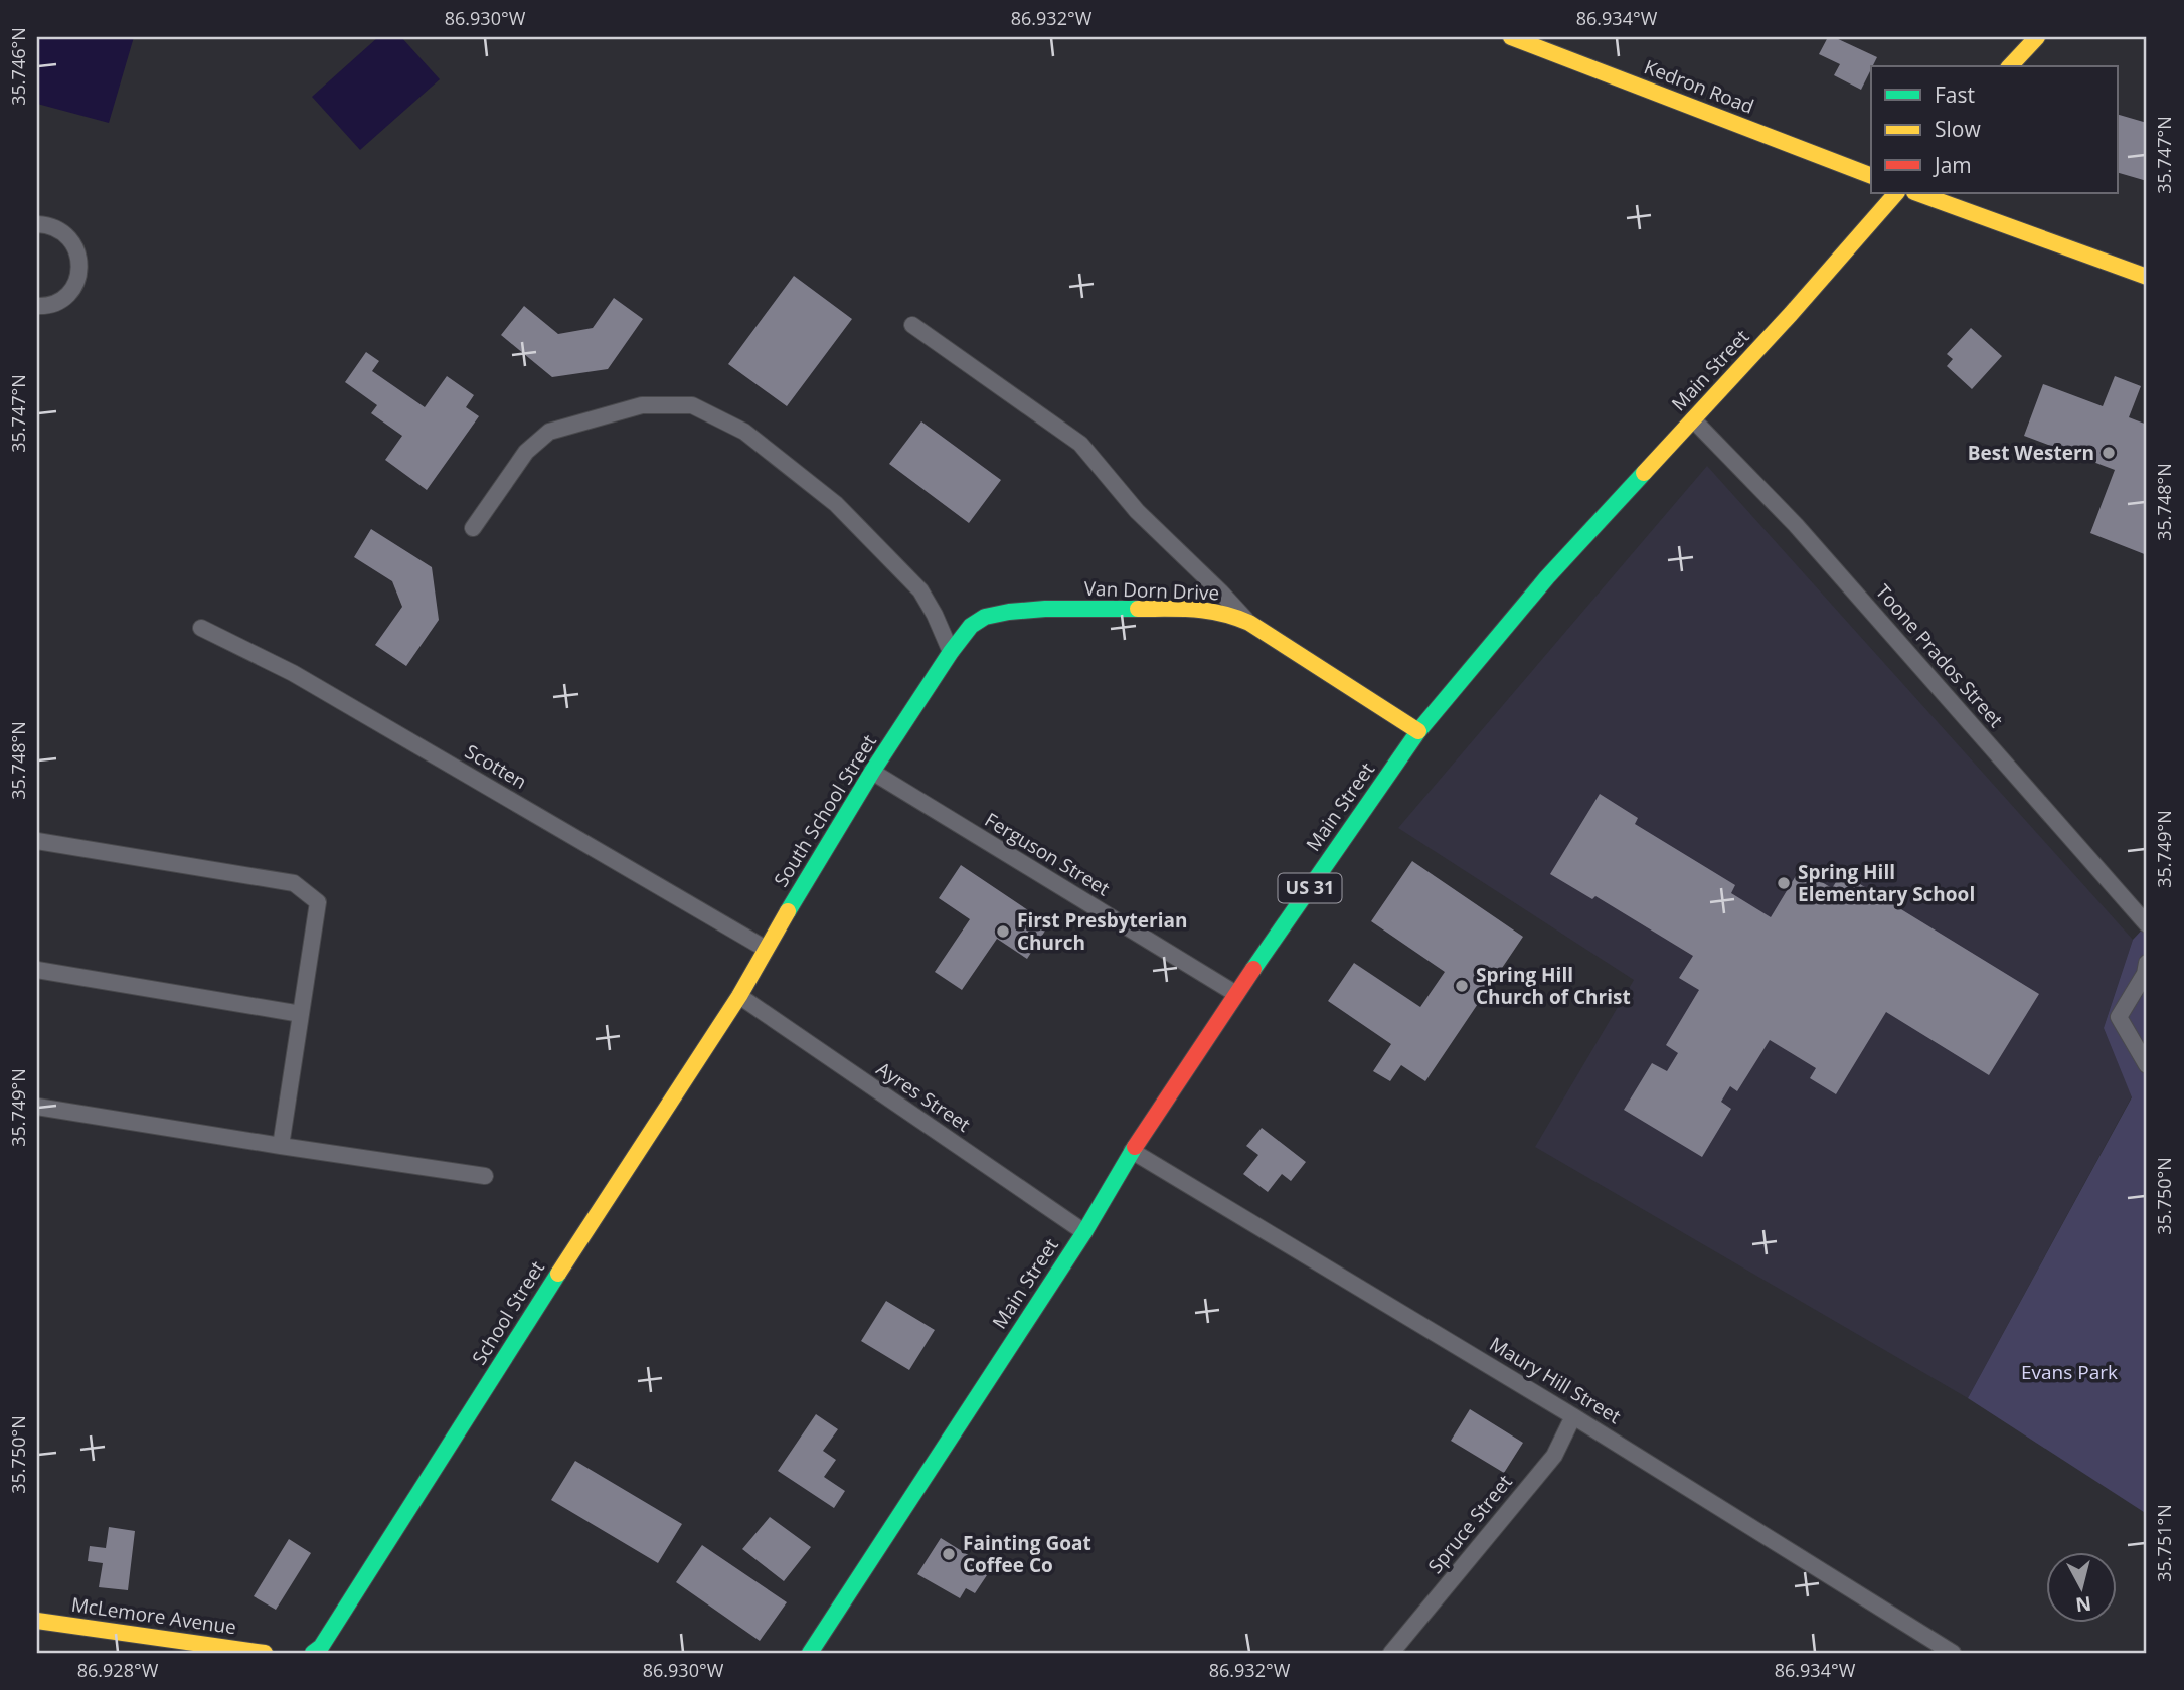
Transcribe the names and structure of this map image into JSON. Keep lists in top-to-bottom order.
{
  "streets": {
    "main road": [
      "Kedron Road",
      "Main Street",
      "Van Dorn Drive",
      "South School Street",
      "US 31",
      "School Street",
      "McLemore Avenue"
    ],
    "street": [
      "Toone Prados Street",
      "Scotten",
      "Ferguson Street",
      "Ayres Street",
      "Maury Hill Street",
      "Spruce Street"
    ]
  },
  "crossings": [
    ["Main Street", "Van Dorn Drive"],
    ["Main Street", "Toone Prados Street"],
    ["Main Street", "Ferguson Street"],
    ["Main Street", "Ayres Street"],
    ["Main Street", "Maury Hill Street"],
    ["Van Dorn Drive", "South School Street"],
    ["Scotten", "South School Street"],
    ["South School Street", "Ferguson Street"],
    ["South School Street", "Ayres Street"],
    ["South School Street", "School Street"],
    ["Ayres Street", "School Street"],
    ["Maury Hill Street", "Spruce Street"]
  ],
  "parks": ["Evans Park"],
  "places": [
    "Best Western",
    "Spring Hill Elementary School",
    "First Presbyterian Church",
    "Spring Hill Church of Christ",
    "Fainting Goat Coffee Co"
  ],
  "legend": ["Fast", "Slow", "Jam"],
  "north": "bottom",
  "coordinates": [
    "86.930°W",
    "86.932°W",
    "86.934°W",
    "35.746°N",
    "35.747°N",
    "35.748°N",
    "35.749°N",
    "35.750°N",
    "35.751°N",
    "86.928°W"
  ]
}
